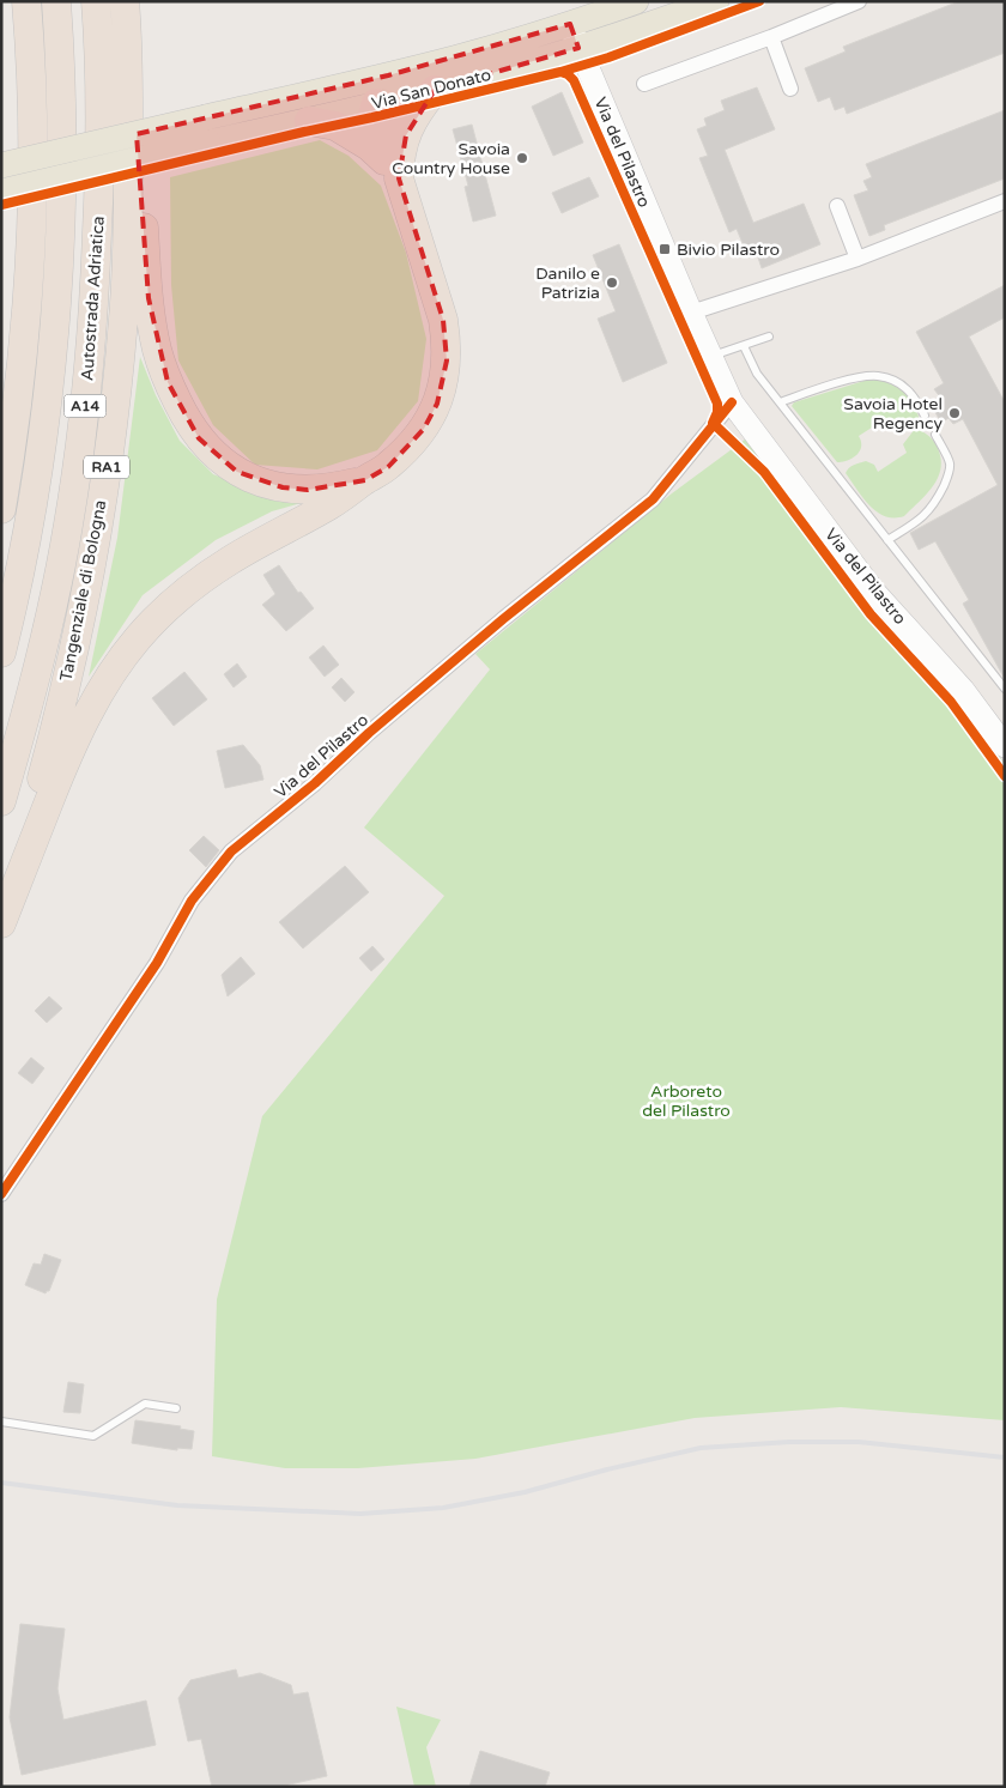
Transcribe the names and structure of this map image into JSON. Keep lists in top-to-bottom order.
{
  "streets": {
    "highway": [
      "Autostrada Adriatica",
      "A14",
      "RA1",
      "Tangenziale di Bologna"
    ],
    "main road": ["Via San Donato"],
    "street": ["Via del Pilastro"]
  },
  "crossings": [
    ["Via San Donato", "Via del Pilastro"]
  ],
  "parks": ["Arboreto del Pilastro"],
  "places": {
    "other": ["Savoia Country House", "Danilo e Patrizia", "Savoia Hotel Regency"],
    "transit": ["Bivio Pilastro"]
  }
}
